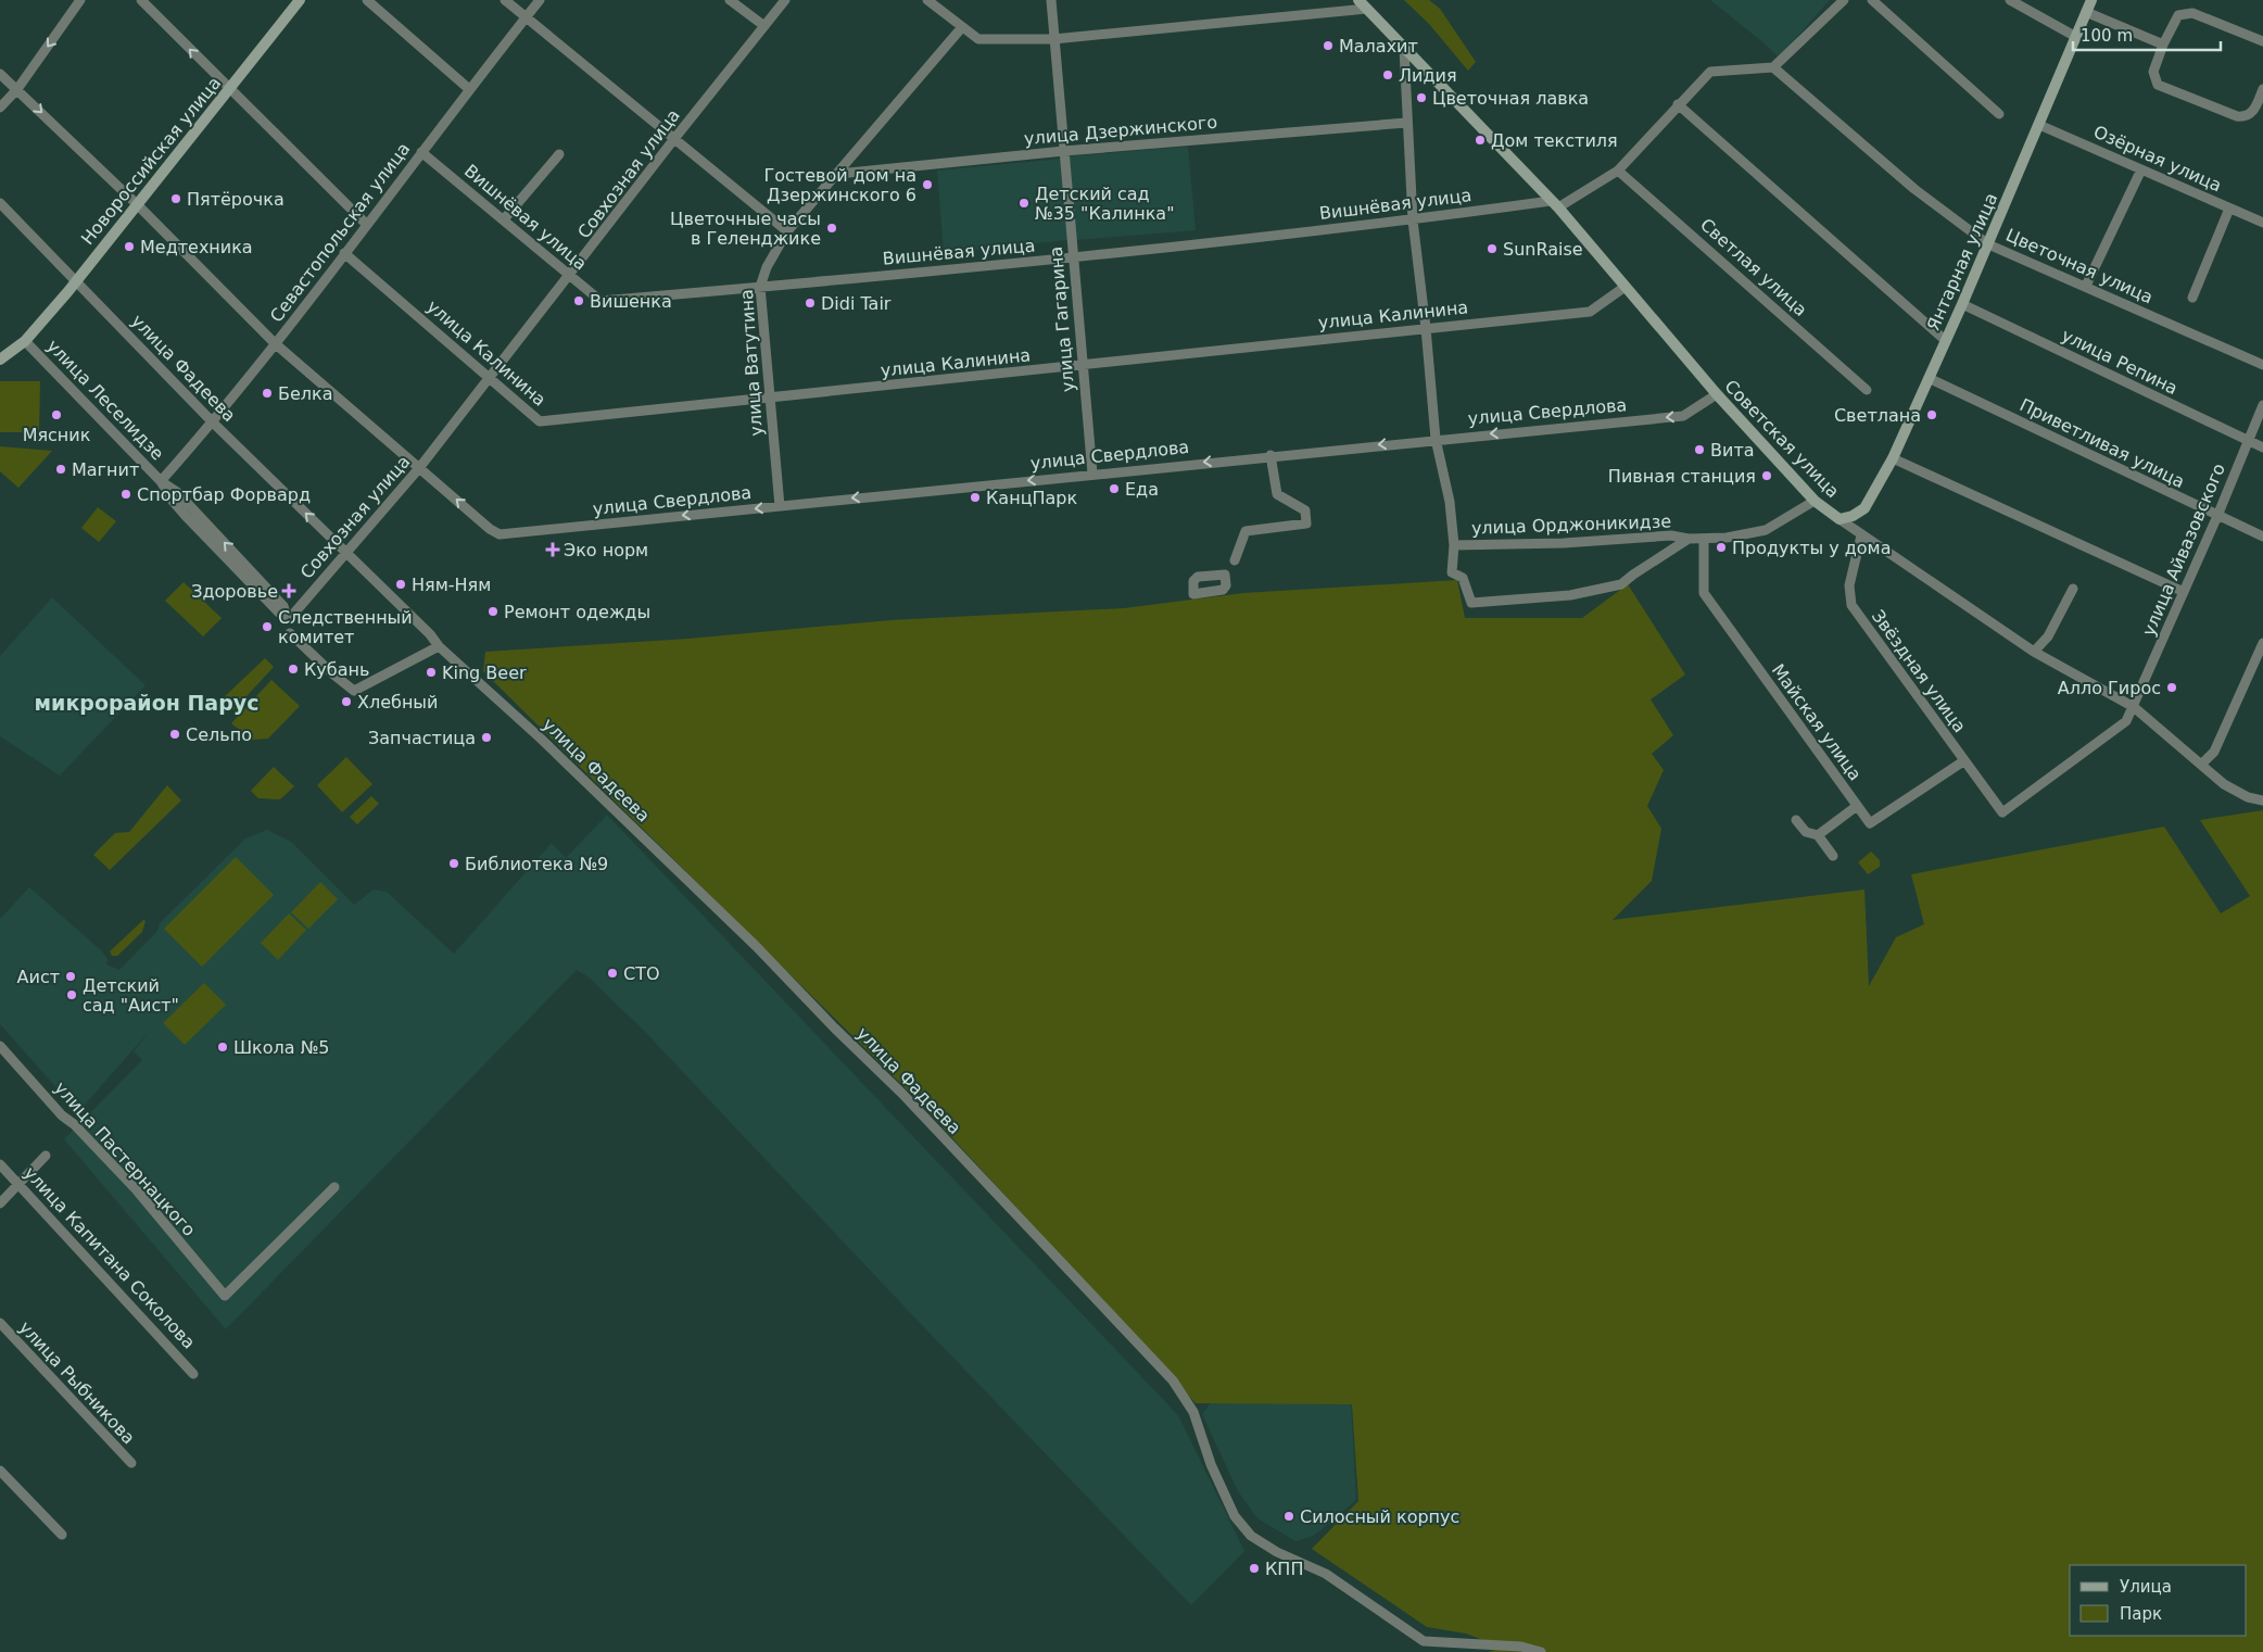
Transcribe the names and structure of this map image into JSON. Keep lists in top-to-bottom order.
{
  "streets": {
    "street": [
      "улица Дзержинского",
      "Озёрная улица",
      "Новороссийская улица",
      "Совхозная улица",
      "Вишнёвая улица",
      "Севастопольская улица",
      "Янтарная улица",
      "Цветочная улица",
      "Светлая улица",
      "улица Калинина",
      "улица Гагарина",
      "улица Репина",
      "улица Ватутина",
      "улица Фадеева",
      "улица Леселидзе",
      "улица Свердлова",
      "Советская улица",
      "Приветливая улица",
      "улица Орджоникидзе",
      "улица Айвазовского",
      "Звёздная улица",
      "Майская улица",
      "улица Пастернацкого",
      "улица Капитана Соколова",
      "улица Рыбникова"
    ]
  },
  "crossings": [
    ["улица Дзержинского", "улица Гагарина"],
    ["улица Дзержинского", "улица Ватутина"],
    ["Озёрная улица", "Янтарная улица"],
    ["Новороссийская улица", "улица Фадеева"],
    ["Новороссийская улица", "улица Леселидзе"],
    ["Совхозная улица", "Вишнёвая улица"],
    ["Совхозная улица", "улица Калинина"],
    ["Совхозная улица", "улица Фадеева"],
    ["Совхозная улица", "улица Леселидзе"],
    ["Совхозная улица", "улица Свердлова"],
    ["Вишнёвая улица", "Севастопольская улица"],
    ["Вишнёвая улица", "улица Гагарина"],
    ["Вишнёвая улица", "улица Ватутина"],
    ["Вишнёвая улица", "Советская улица"],
    ["Севастопольская улица", "улица Калинина"],
    ["Севастопольская улица", "улица Фадеева"],
    ["Севастопольская улица", "улица Леселидзе"],
    ["Янтарная улица", "Цветочная улица"],
    ["Янтарная улица", "улица Репина"],
    ["Янтарная улица", "Советская улица"],
    ["Янтарная улица", "Приветливая улица"],
    ["улица Калинина", "улица Гагарина"],
    ["улица Калинина", "улица Ватутина"],
    ["улица Калинина", "Советская улица"],
    ["улица Гагарина", "улица Свердлова"],
    ["улица Репина", "улица Айвазовского"],
    ["улица Ватутина", "улица Свердлова"],
    ["улица Свердлова", "Советская улица"],
    ["Советская улица", "улица Орджоникидзе"],
    ["Советская улица", "улица Айвазовского"],
    ["Советская улица", "Звёздная улица"],
    ["Приветливая улица", "улица Айвазовского"],
    ["улица Орджоникидзе", "Майская улица"],
    ["улица Айвазовского", "Звёздная улица"],
    ["Звёздная улица", "Майская улица"]
  ],
  "one_way": ["улица Свердлова"],
  "districts": ["микрорайон Парус"],
  "places": {
    "other": [
      "Малахит",
      "Лидия",
      "Цветочная лавка",
      "Дом текстиля",
      "Гостевой дом на Дзержинского 6",
      "Пятёрочка",
      "Детский сад №35 \"Калинка\"",
      "Цветочные часы в Геленджике",
      "Медтехника",
      "SunRaise",
      "Вишенка",
      "Didi Tair",
      "Белка",
      "Мясник",
      "Светлана",
      "Вита",
      "Магнит",
      "Пивная станция",
      "Еда",
      "Спортбар Форвард",
      "КанцПарк",
      "Продукты у дома",
      "Ням-Ням",
      "Ремонт одежды",
      "Следственный комитет",
      "Кубань",
      "King Beer",
      "Алло Гирос",
      "Хлебный",
      "Сельпо",
      "Запчастица",
      "Библиотека №9",
      "СТО",
      "Аист",
      "Детский сад \"Аист\"",
      "Школа №5",
      "Силосный корпус",
      "КПП"
    ],
    "health": ["Эко норм", "Здоровье"]
  },
  "legend": ["Улица", "Парк"],
  "scale_bar": "100 m"
}
